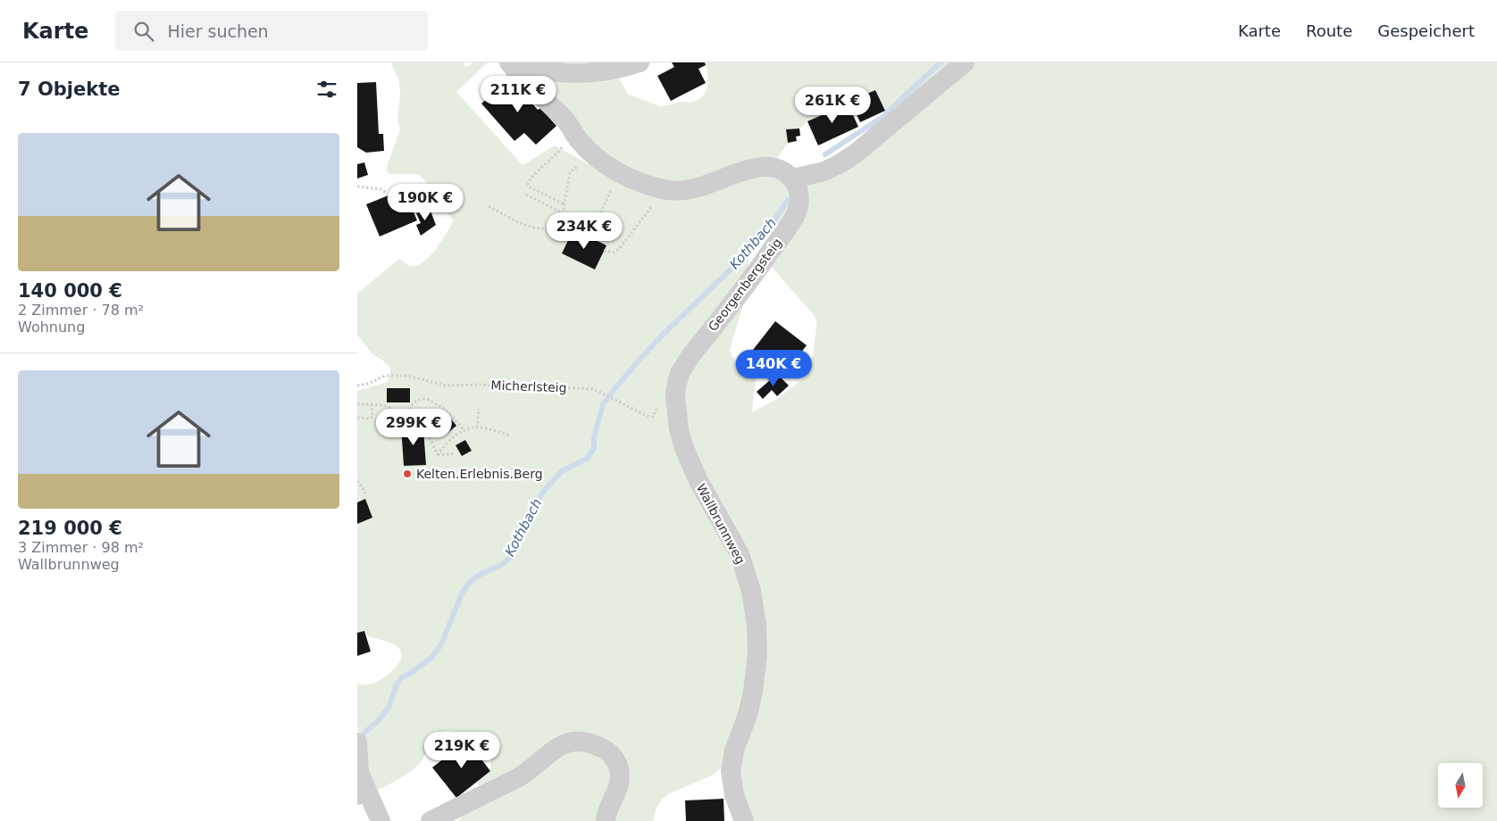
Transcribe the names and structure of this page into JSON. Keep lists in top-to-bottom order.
{
  "streets": {
    "street": ["Georgenbergsteig", "Wallbrunnweg"],
    "path": ["Micherlsteig"]
  },
  "crossings": [
    ["Georgenbergsteig", "Wallbrunnweg"]
  ],
  "water": ["Kothbach"],
  "places": ["Kelten.Erlebnis.Berg"],
  "north": "bottom",
  "page": {
    "header": "Karte",
    "search": "Hier suchen",
    "nav": ["Karte", "Route", "Gespeichert"],
    "heading": "7 Objekte",
    "price": [
      "211K €",
      "261K €",
      "190K €",
      "234K €",
      "140K €",
      "299K €",
      "219K €"
    ],
    "list": [
      {
        "name": "140 000 €",
        "note": "2 Zimmer · 78 m² · Wohnung"
      },
      {
        "name": "219 000 €",
        "note": "3 Zimmer · 98 m² · Wallbrunnweg"
      }
    ]
  }
}
